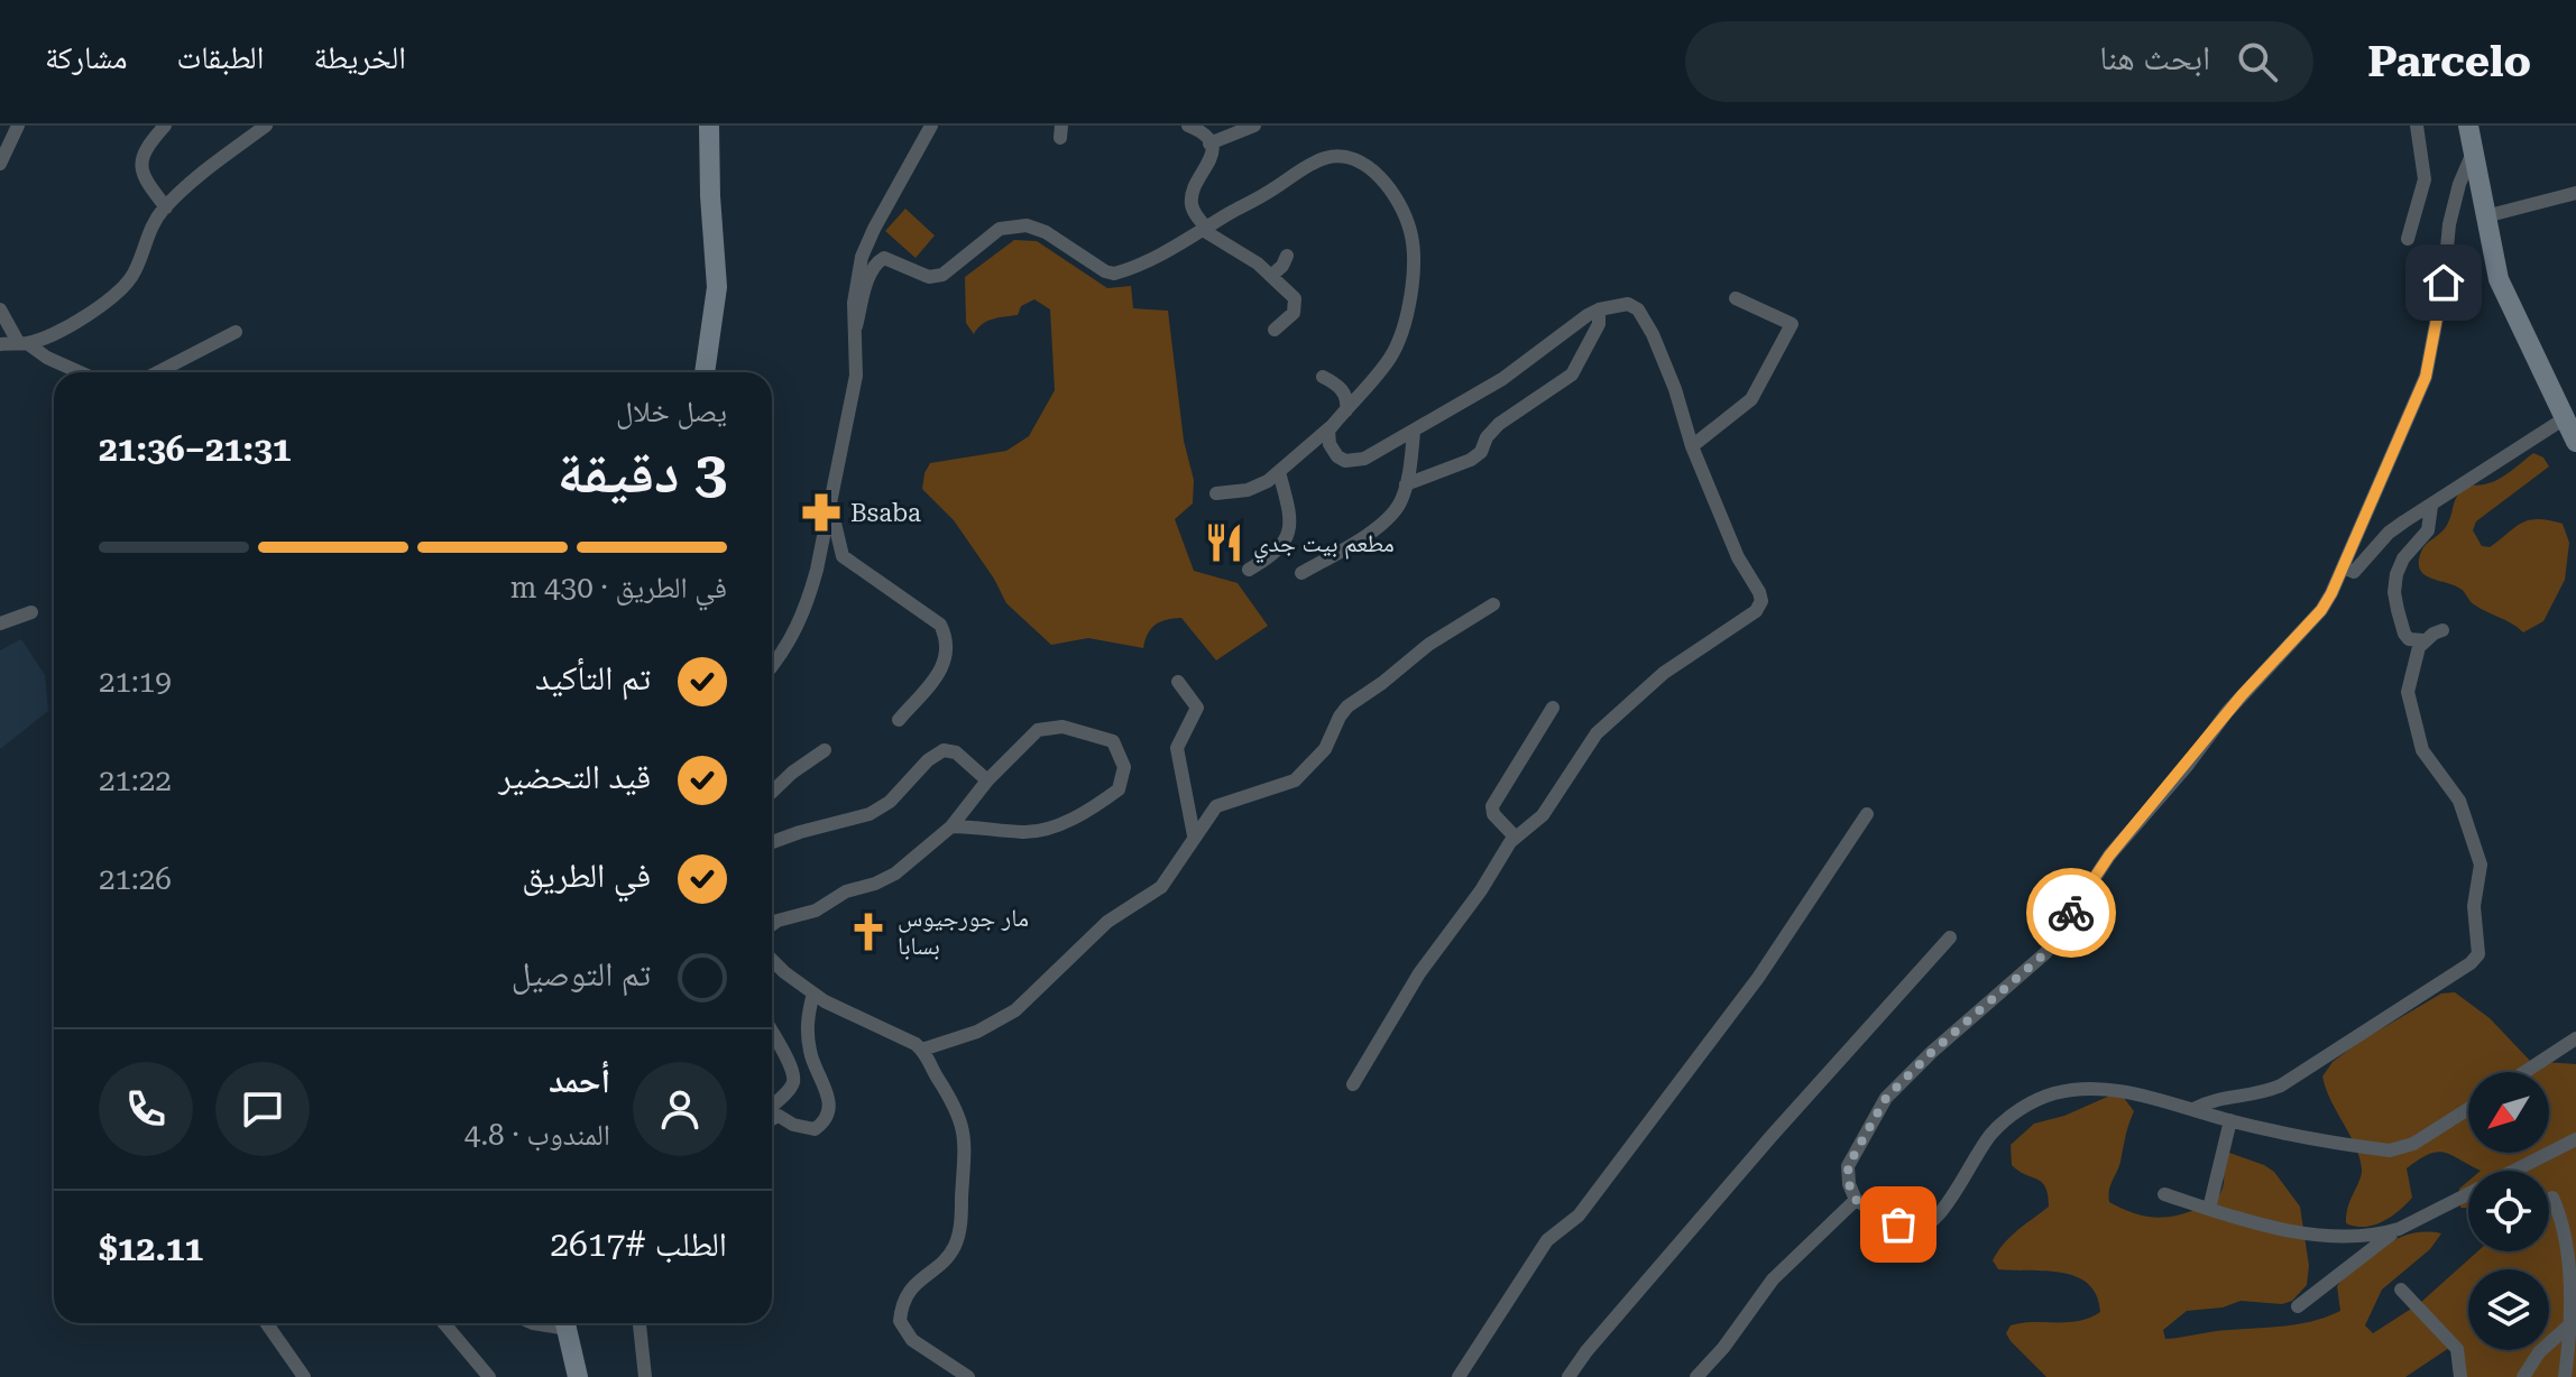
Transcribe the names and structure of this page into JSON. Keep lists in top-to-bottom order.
{
  "places": {
    "pharmacy": ["Bsaba"],
    "restaurant": ["مطعم بيت جدي"],
    "church": ["مار جورجيوس بسابا"]
  },
  "north": "bottom left",
  "page": {
    "header": "Parcelo",
    "search": "ابحث هنا",
    "nav": ["الخريطة", "الطبقات", "مشاركة"],
    "heading": ["3 دقيقة", "يصل خلال", "21:31–21:36"],
    "panel": [
      "أحمد",
      "المندوب · 4.8",
      "الطلب #2617",
      "$12.11"
    ],
    "bar": "في الطريق · 430 m",
    "list": [
      ["تم التأكيد", "21:19"],
      ["قيد التحضير", "21:22"],
      ["في الطريق", "21:26"],
      "تم التوصيل"
    ]
  }
}
